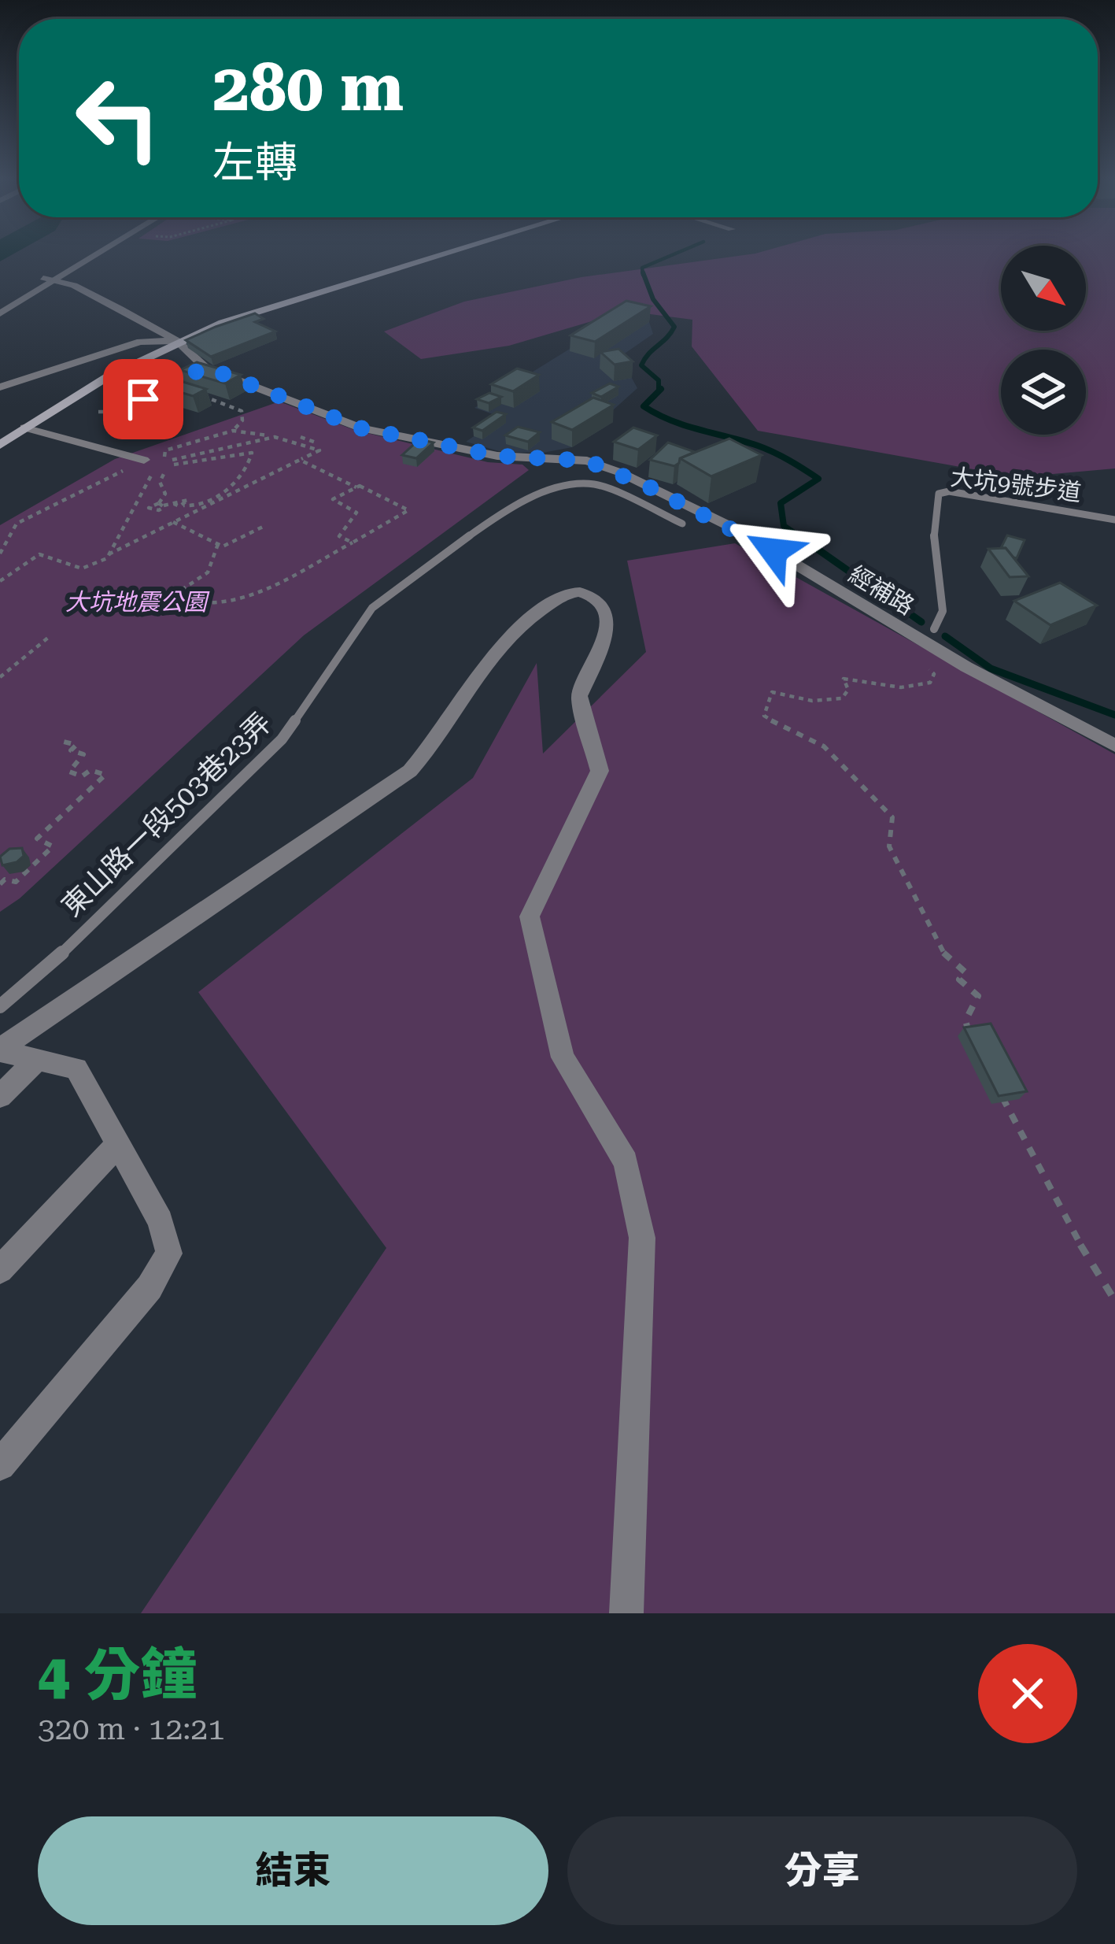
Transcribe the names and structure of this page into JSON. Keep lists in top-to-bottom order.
{
  "streets": {
    "street": ["經補路"],
    "lane": ["大坑9號步道", "東山路一段503巷23弄"]
  },
  "parks": ["大坑地震公園"],
  "north": "bottom right",
  "page": {
    "turn": ["280 m", "左轉"],
    "heading": ["4 分鐘", "320 m · 12:21"],
    "buttons": ["結束", "分享"]
  }
}
